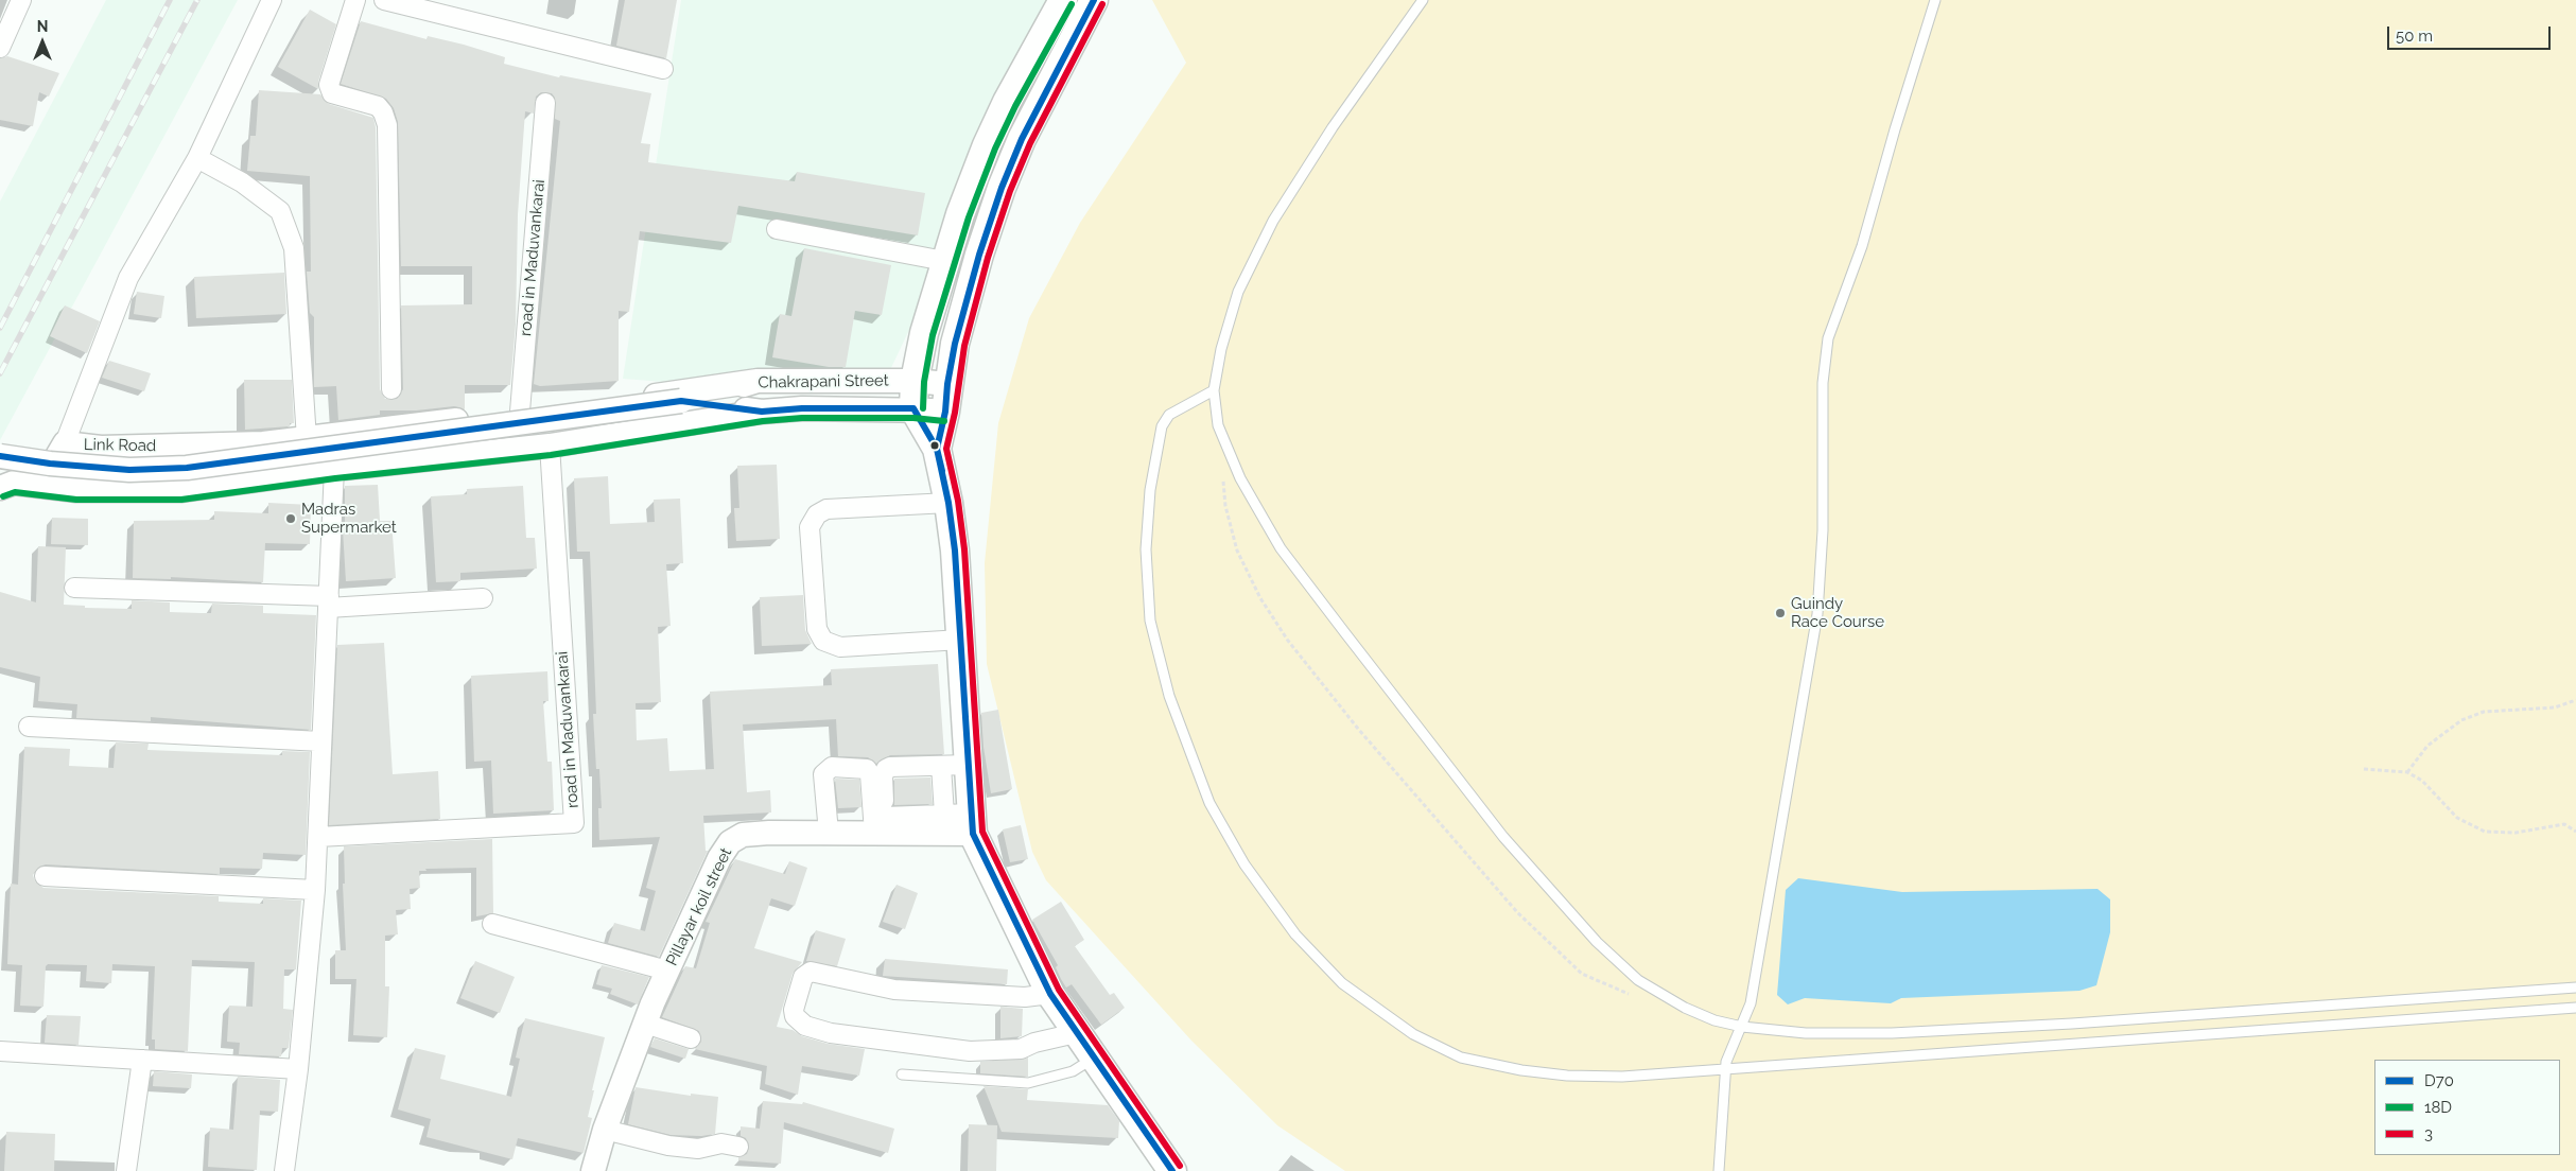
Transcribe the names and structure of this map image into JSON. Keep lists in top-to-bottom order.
{
  "streets": {
    "street": [
      "road in Maduvankarai",
      "Chakrapani Street",
      "Link Road",
      "Pillayar koil street"
    ]
  },
  "crossings": [
    ["road in Maduvankarai", "Link Road"],
    ["Chakrapani Street", "Link Road"]
  ],
  "places": ["Madras Supermarket", "Guindy Race Course"],
  "lines": ["transit line D70", "transit line 18D", "transit line 3"],
  "legend": ["D70", "18D", "3"],
  "scale_bar": "50 m",
  "north": "top"
}
